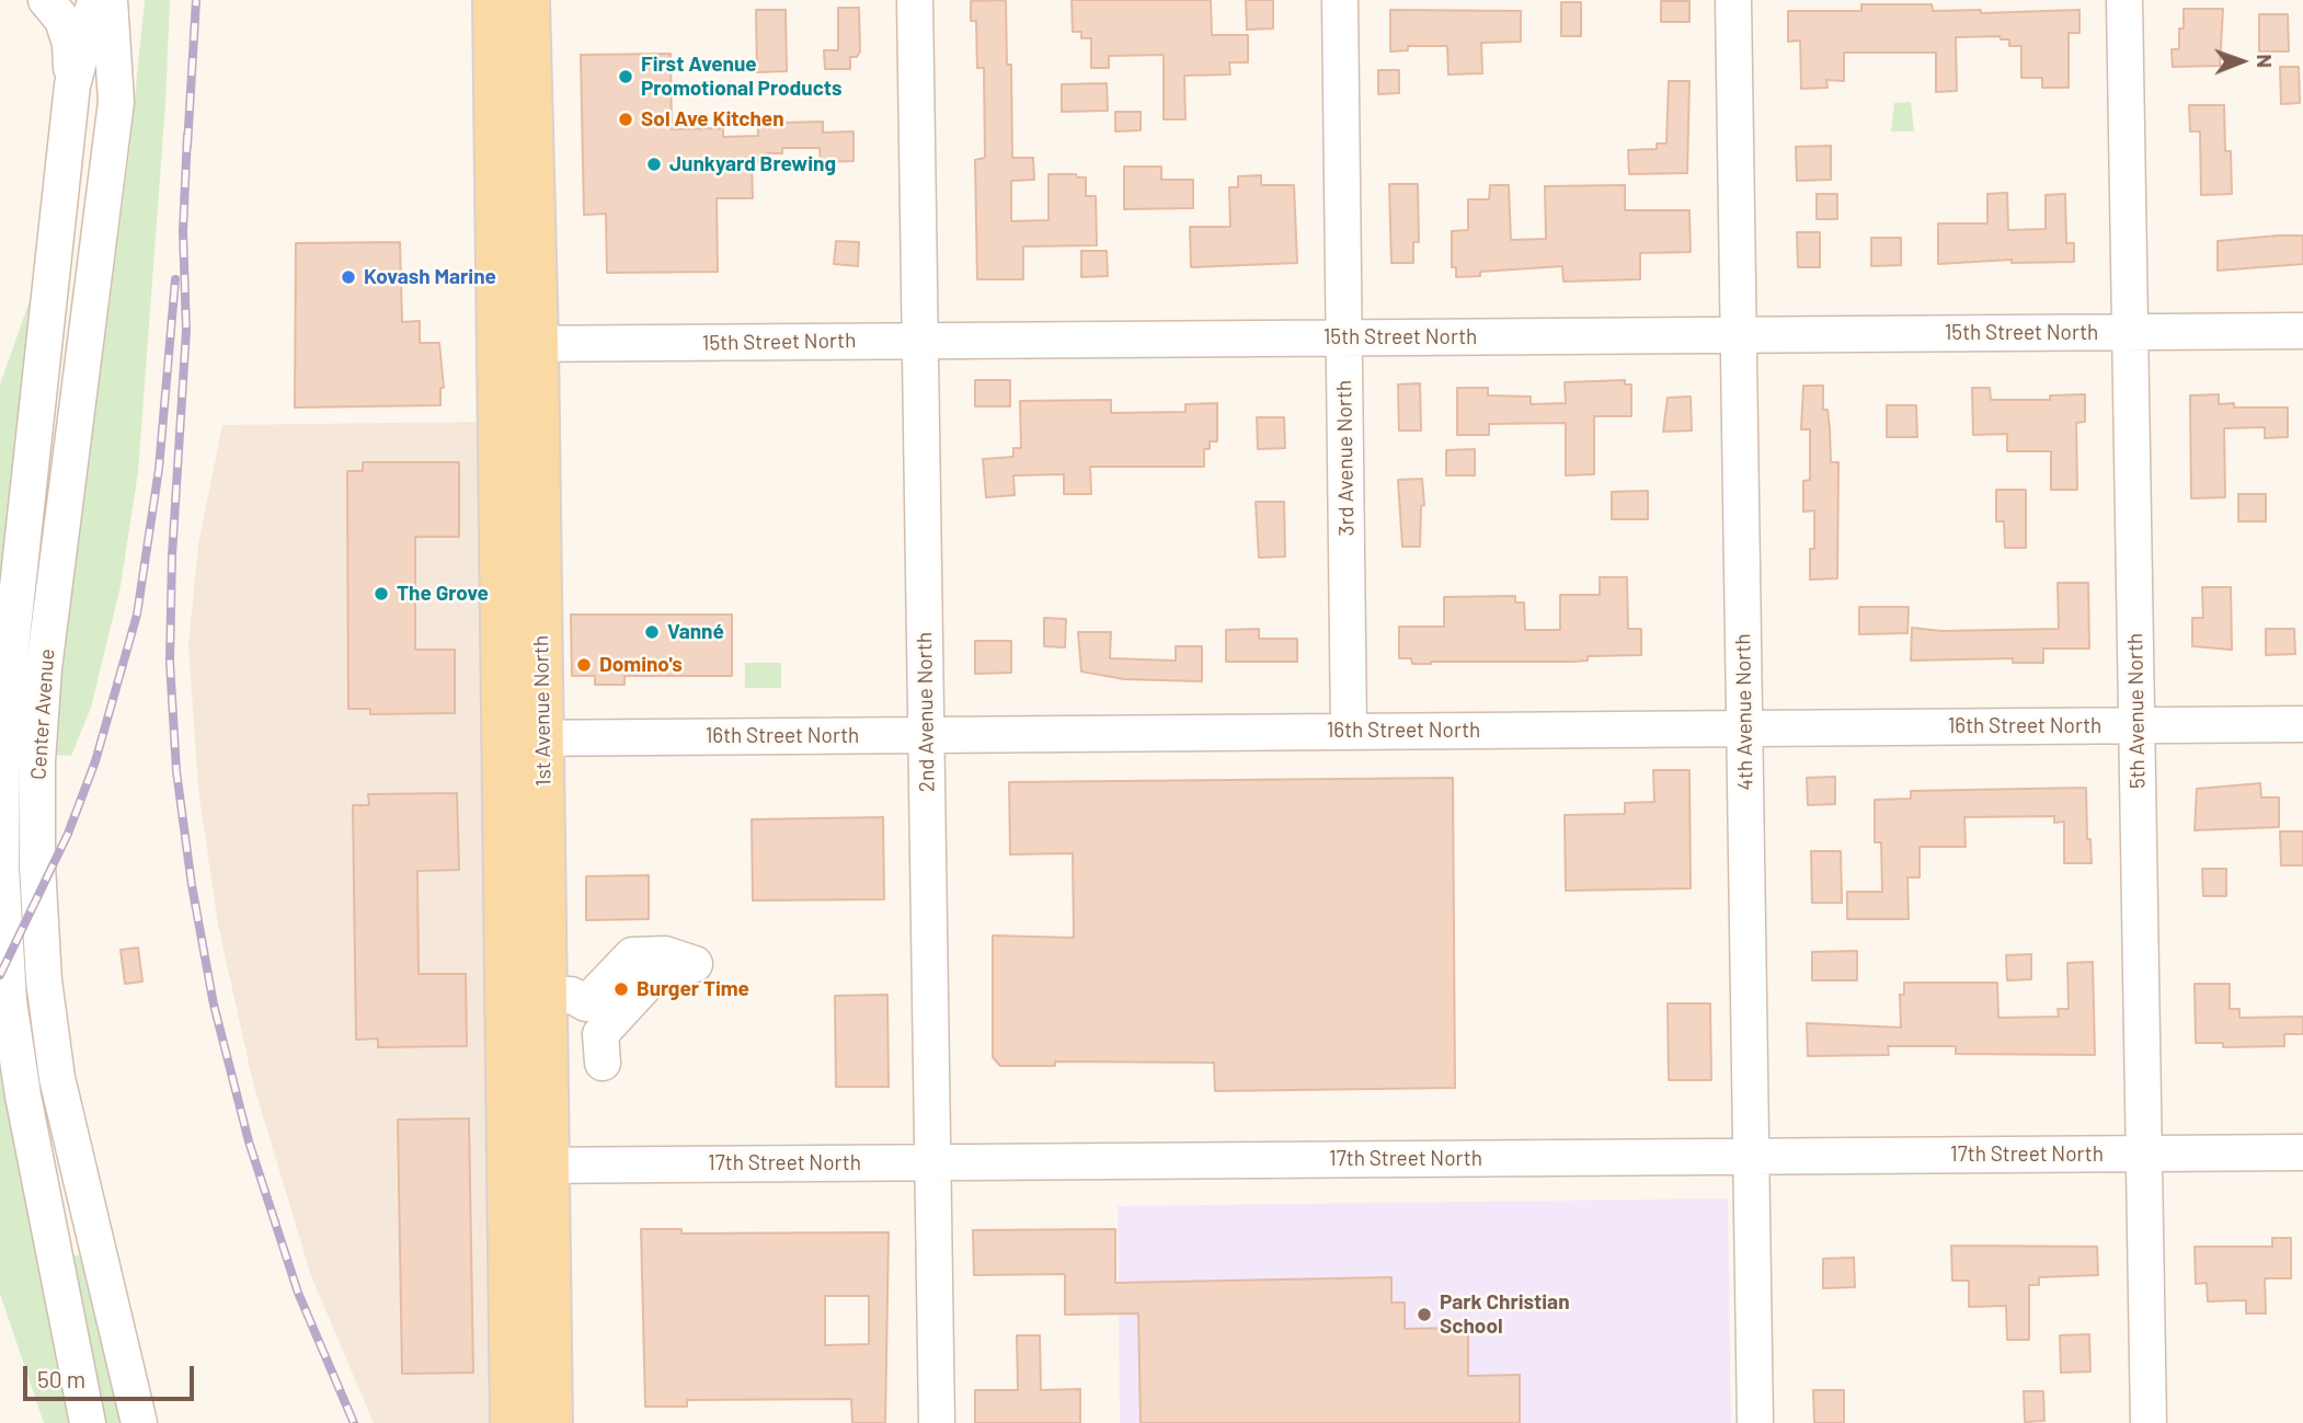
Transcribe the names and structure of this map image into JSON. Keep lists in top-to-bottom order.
{
  "streets": {
    "main road": ["1st Avenue North"],
    "street": [
      "15th Street North",
      "3rd Avenue North",
      "5th Avenue North",
      "2nd Avenue North",
      "4th Avenue North",
      "Center Avenue",
      "16th Street North",
      "17th Street North"
    ]
  },
  "crossings": [
    ["15th Street North", "3rd Avenue North"],
    ["15th Street North", "1st Avenue North"],
    ["15th Street North", "5th Avenue North"],
    ["15th Street North", "2nd Avenue North"],
    ["15th Street North", "4th Avenue North"],
    ["3rd Avenue North", "16th Street North"],
    ["1st Avenue North", "16th Street North"],
    ["1st Avenue North", "17th Street North"],
    ["5th Avenue North", "16th Street North"],
    ["5th Avenue North", "17th Street North"],
    ["2nd Avenue North", "16th Street North"],
    ["2nd Avenue North", "17th Street North"],
    ["4th Avenue North", "16th Street North"],
    ["4th Avenue North", "17th Street North"]
  ],
  "places": [
    "First Avenue Promotional Products",
    "Sol Ave Kitchen",
    "Junkyard Brewing",
    "Kovash Marine",
    "The Grove",
    "Vanné",
    "Domino's",
    "Burger Time",
    "Park Christian School"
  ],
  "scale_bar": "50 m",
  "north": "right"
}
